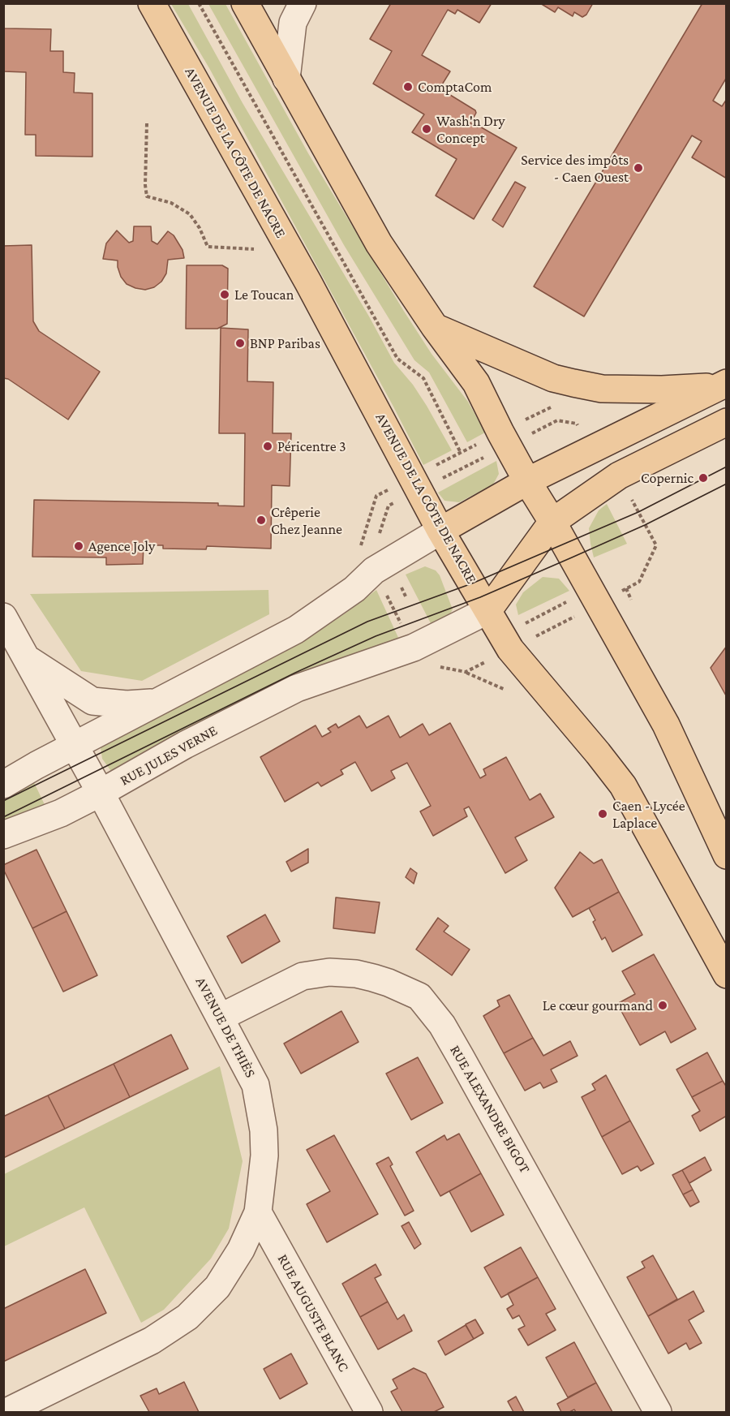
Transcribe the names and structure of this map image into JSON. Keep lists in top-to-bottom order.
{
  "streets": {
    "main road": ["AVENUE DE LA CÔTE DE NACRE"],
    "street": [
      "RUE JULES VERNE",
      "AVENUE DE THIÈS",
      "RUE ALEXANDRE BIGOT",
      "RUE AUGUSTE BLANC"
    ]
  },
  "crossings": [
    ["AVENUE DE LA CÔTE DE NACRE", "RUE JULES VERNE"],
    ["RUE JULES VERNE", "AVENUE DE THIÈS"],
    ["AVENUE DE THIÈS", "RUE ALEXANDRE BIGOT"],
    ["AVENUE DE THIÈS", "RUE AUGUSTE BLANC"]
  ],
  "places": [
    "ComptaCom",
    "Wash'n Dry Concept",
    "Service des impôts - Caen Ouest",
    "Le Toucan",
    "BNP Paribas",
    "Péricentre 3",
    "Copernic",
    "Crêperie Chez Jeanne",
    "Agence Joly",
    "Caen - Lycée Laplace",
    "Le cœur gourmand"
  ]
}
